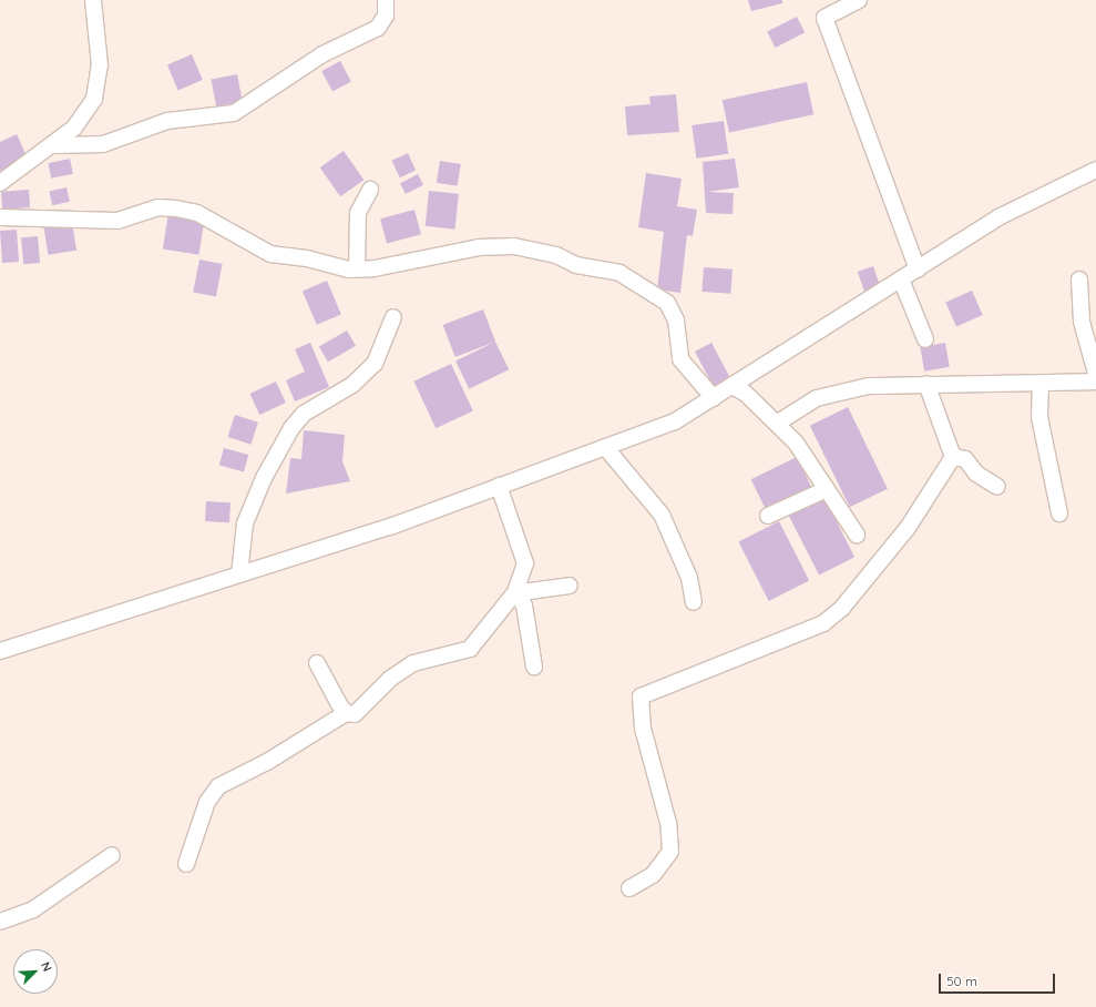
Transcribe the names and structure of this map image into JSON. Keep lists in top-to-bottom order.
{
  "scale_bar": "50 m",
  "north": "top right"
}
